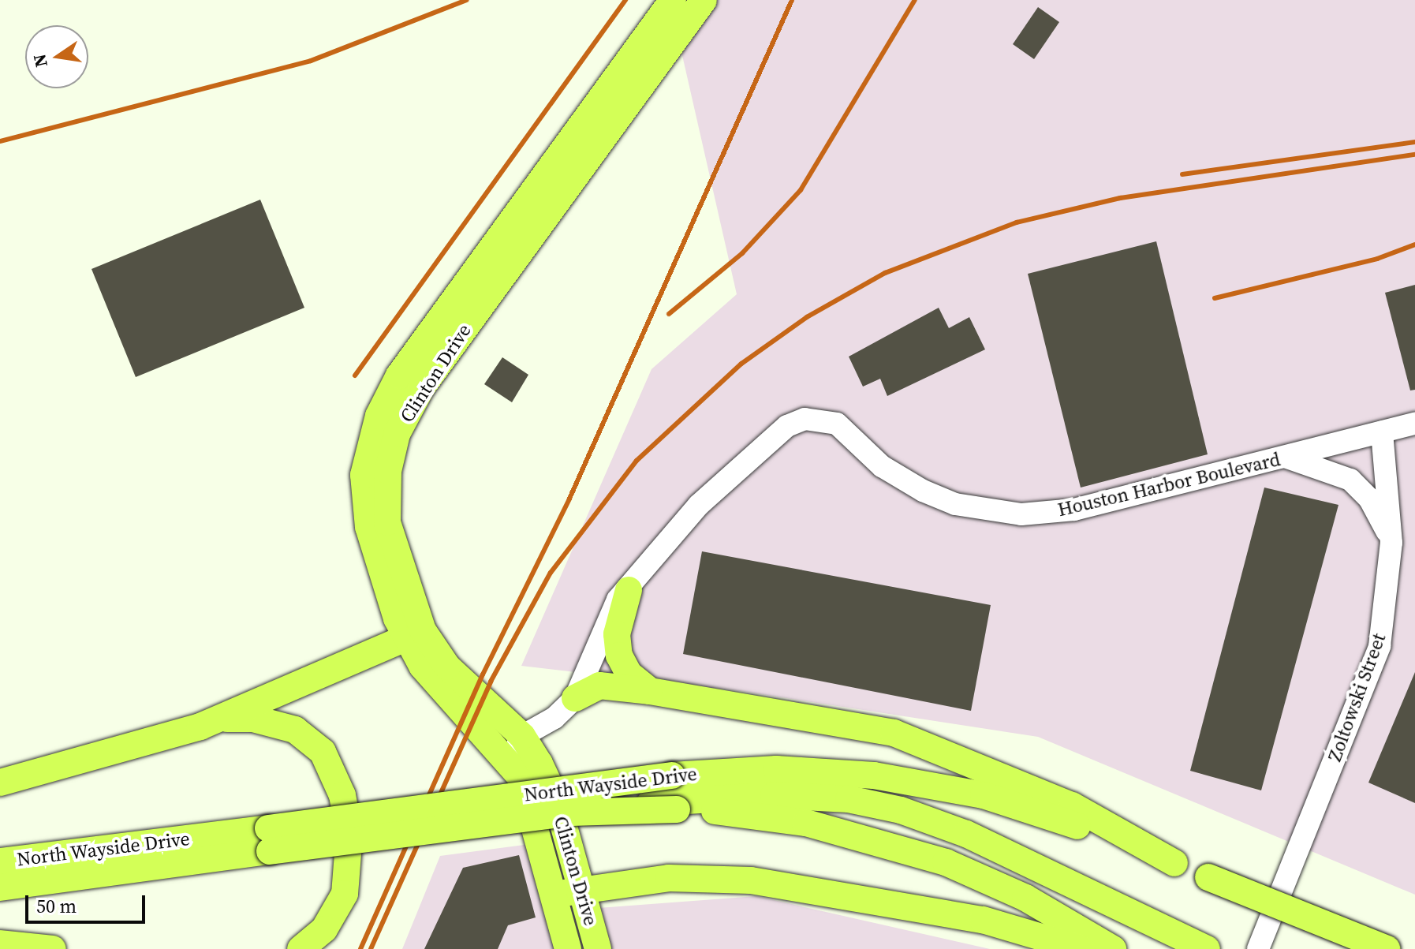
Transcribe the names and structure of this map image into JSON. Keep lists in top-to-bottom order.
{
  "streets": {
    "main road": ["Clinton Drive", "North Wayside Drive"],
    "street": ["Houston Harbor Boulevard", "Zoltowski Street"]
  },
  "crossings": [
    ["Clinton Drive", "Houston Harbor Boulevard"],
    ["Houston Harbor Boulevard", "Zoltowski Street"]
  ],
  "scale_bar": "50 m",
  "north": "left"
}
